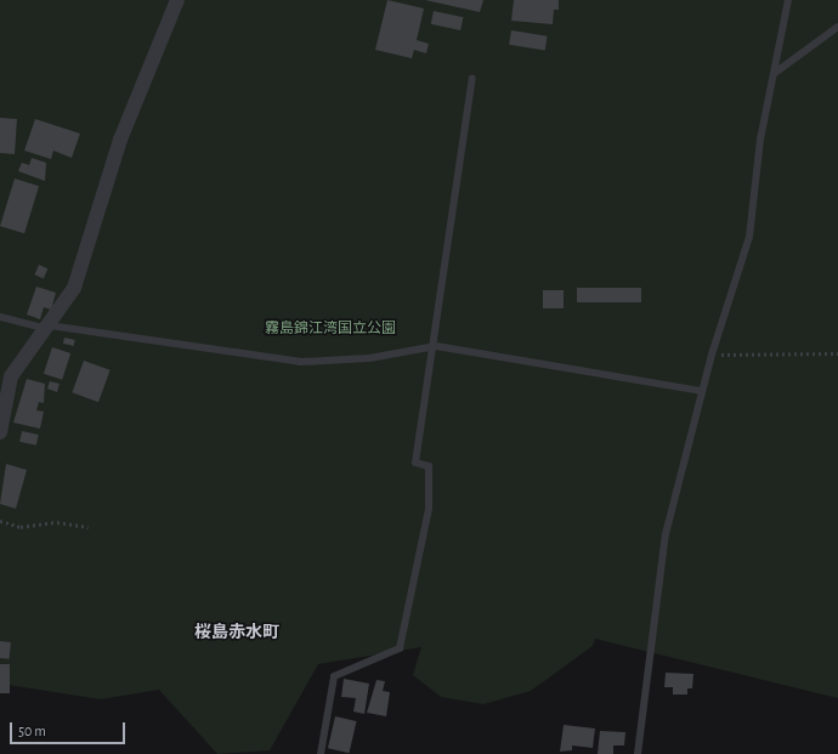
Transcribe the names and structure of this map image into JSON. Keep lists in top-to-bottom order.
{
  "districts": ["桜島赤水町"],
  "parks": ["霧島錦江湾国立公園"],
  "scale_bar": "50 m"
}
